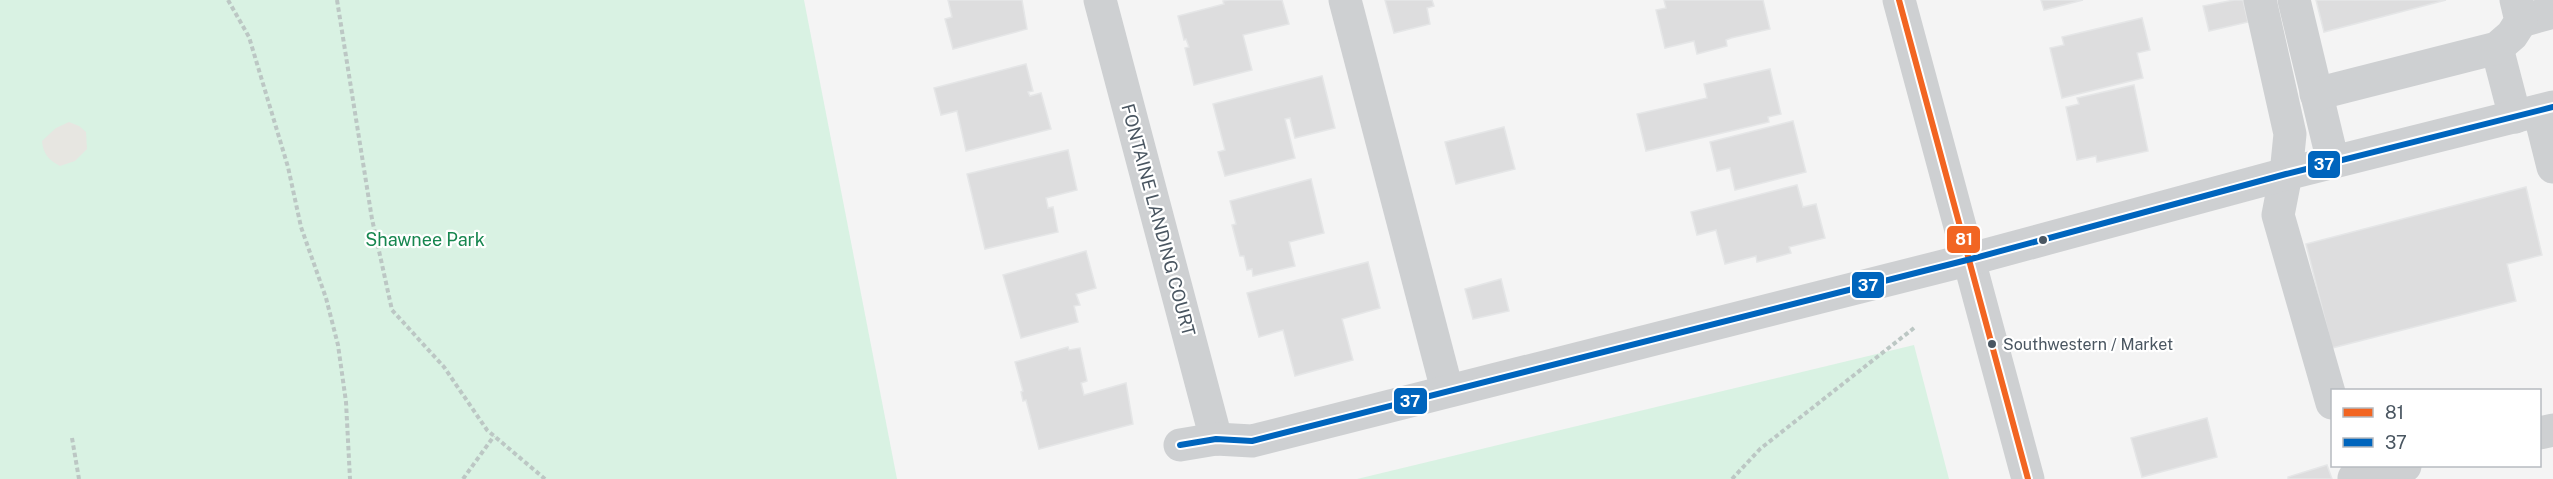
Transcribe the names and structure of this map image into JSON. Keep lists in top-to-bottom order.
{
  "streets": {
    "street": ["FONTAINE LANDING COURT"]
  },
  "parks": ["Shawnee Park"],
  "places": ["Southwestern / Market"],
  "lines": ["transit line 81", "transit line 37"],
  "legend": ["81", "37"]
}
